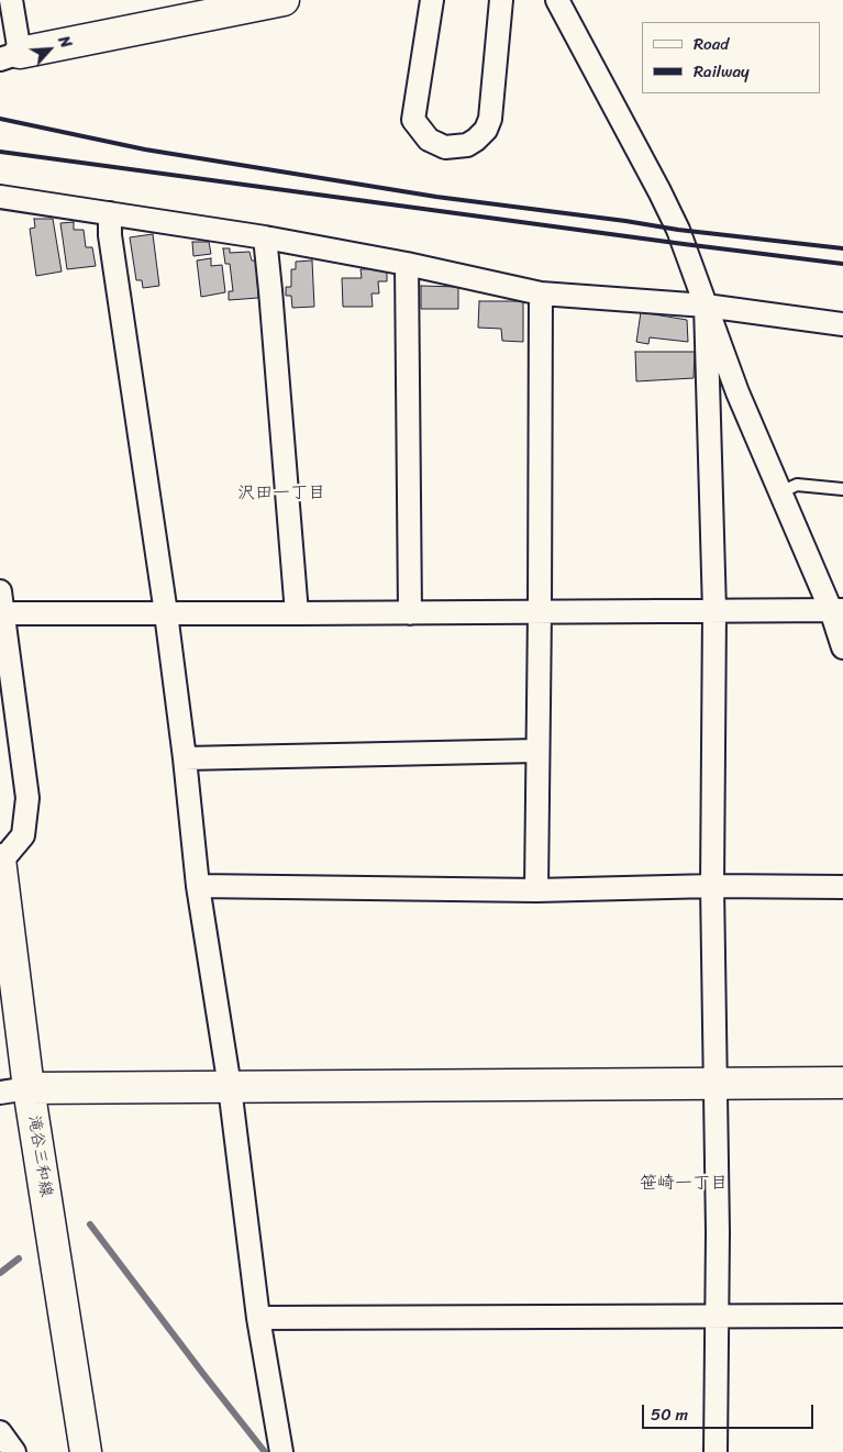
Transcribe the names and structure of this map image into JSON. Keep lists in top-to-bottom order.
{
  "streets": {
    "street": ["滝谷三和線"]
  },
  "districts": ["沢田一丁目", "笹崎一丁目"],
  "legend": ["Road", "Railway"],
  "scale_bar": "50 m",
  "north": "top right"
}
